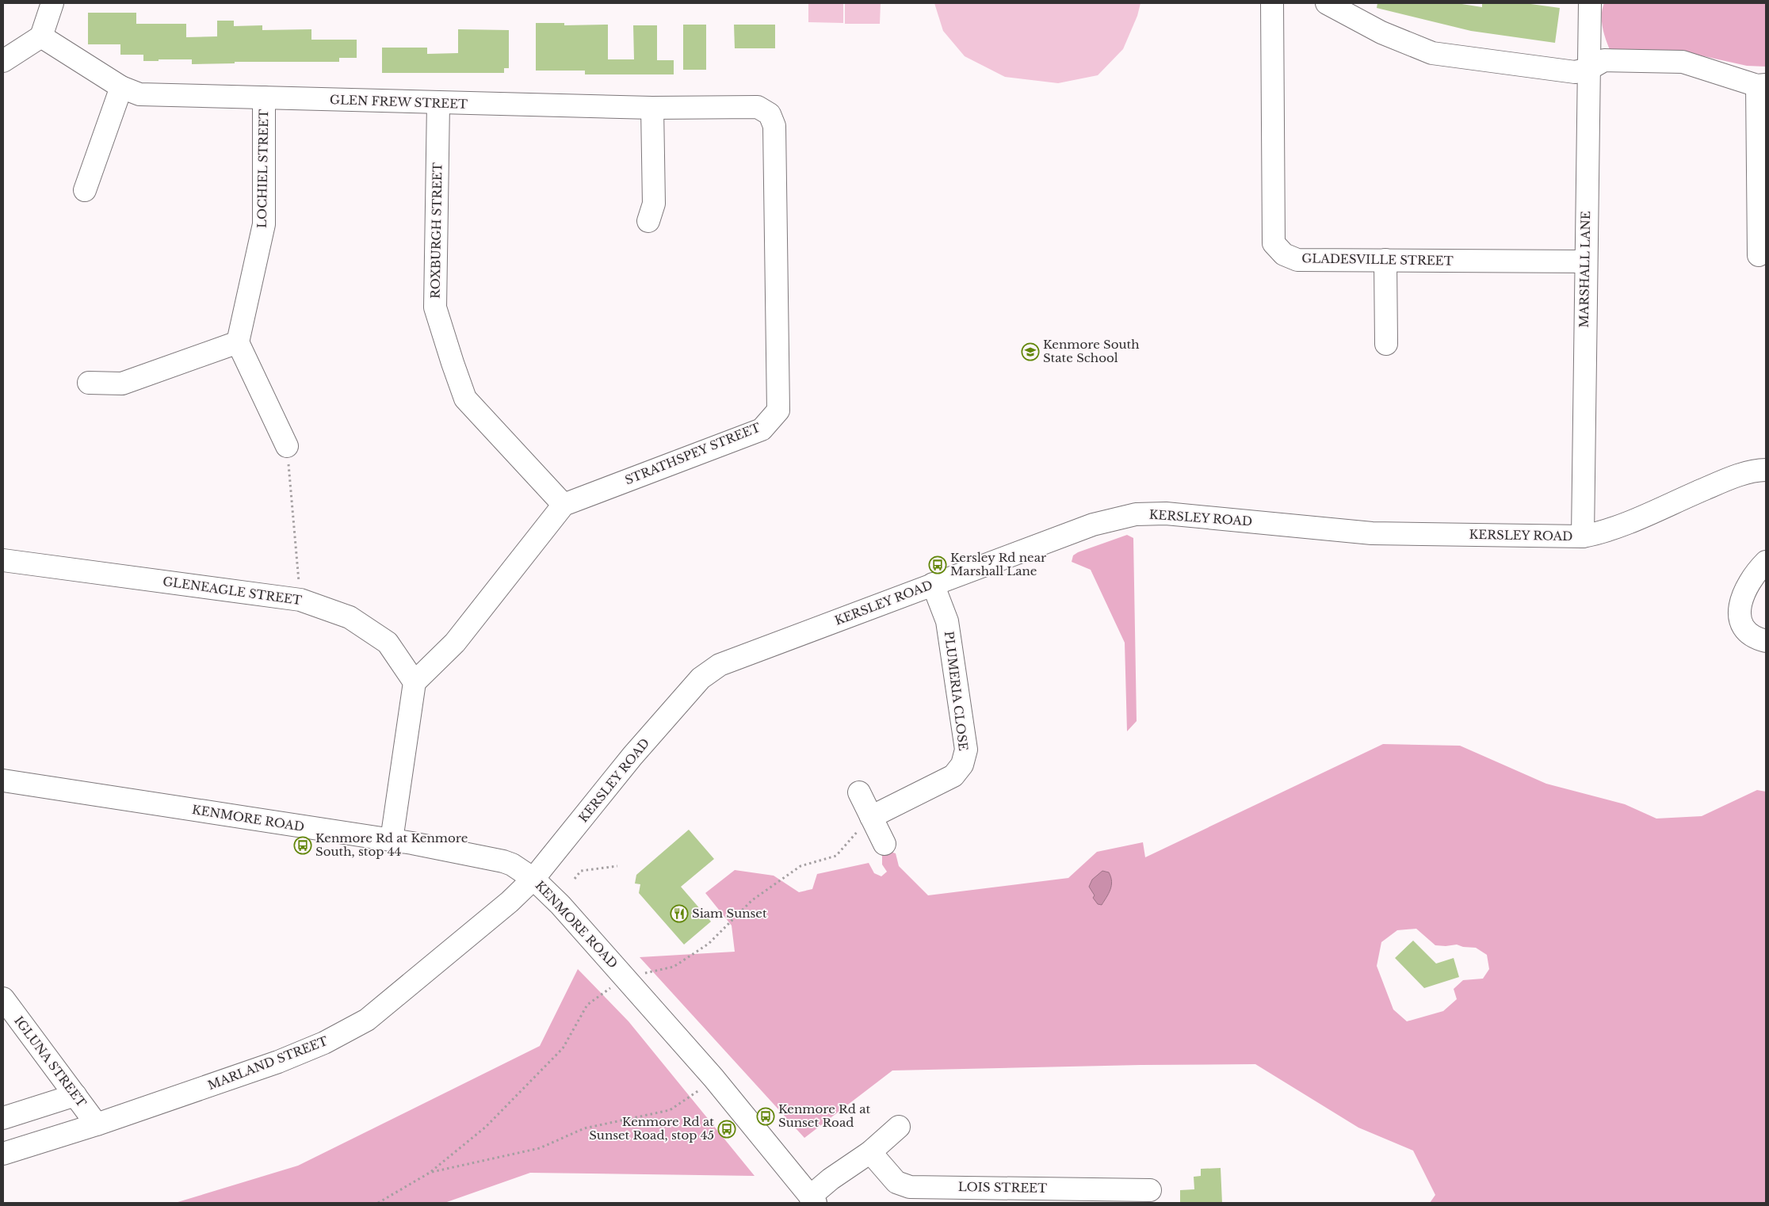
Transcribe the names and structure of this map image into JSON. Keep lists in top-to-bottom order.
{
  "streets": {
    "street": [
      "GLEN FREW STREET",
      "LOCHIEL STREET",
      "ROXBURGH STREET",
      "GLADESVILLE STREET",
      "MARSHALL LANE",
      "STRATHSPEY STREET",
      "KERSLEY ROAD",
      "GLENEAGLE STREET",
      "PLUMERIA CLOSE",
      "KENMORE ROAD",
      "IGLUNA STREET",
      "MARLAND STREET",
      "LOIS STREET"
    ]
  },
  "crossings": [
    ["GLEN FREW STREET", "LOCHIEL STREET"],
    ["GLEN FREW STREET", "ROXBURGH STREET"],
    ["GLEN FREW STREET", "STRATHSPEY STREET"],
    ["ROXBURGH STREET", "STRATHSPEY STREET"],
    ["GLADESVILLE STREET", "MARSHALL LANE"],
    ["MARSHALL LANE", "KERSLEY ROAD"],
    ["KERSLEY ROAD", "PLUMERIA CLOSE"],
    ["KERSLEY ROAD", "KENMORE ROAD"],
    ["KERSLEY ROAD", "MARLAND STREET"],
    ["KENMORE ROAD", "MARLAND STREET"],
    ["IGLUNA STREET", "MARLAND STREET"]
  ],
  "places": {
    "school or university": ["Kenmore South State School"],
    "bus stop": [
      "Kersley Rd near Marshall Lane",
      "Kenmore Rd at Kenmore South, stop 44",
      "Kenmore Rd at Sunset Road",
      "Kenmore Rd at Sunset Road, stop 45"
    ],
    "restaurant": ["Siam Sunset"]
  }
}
